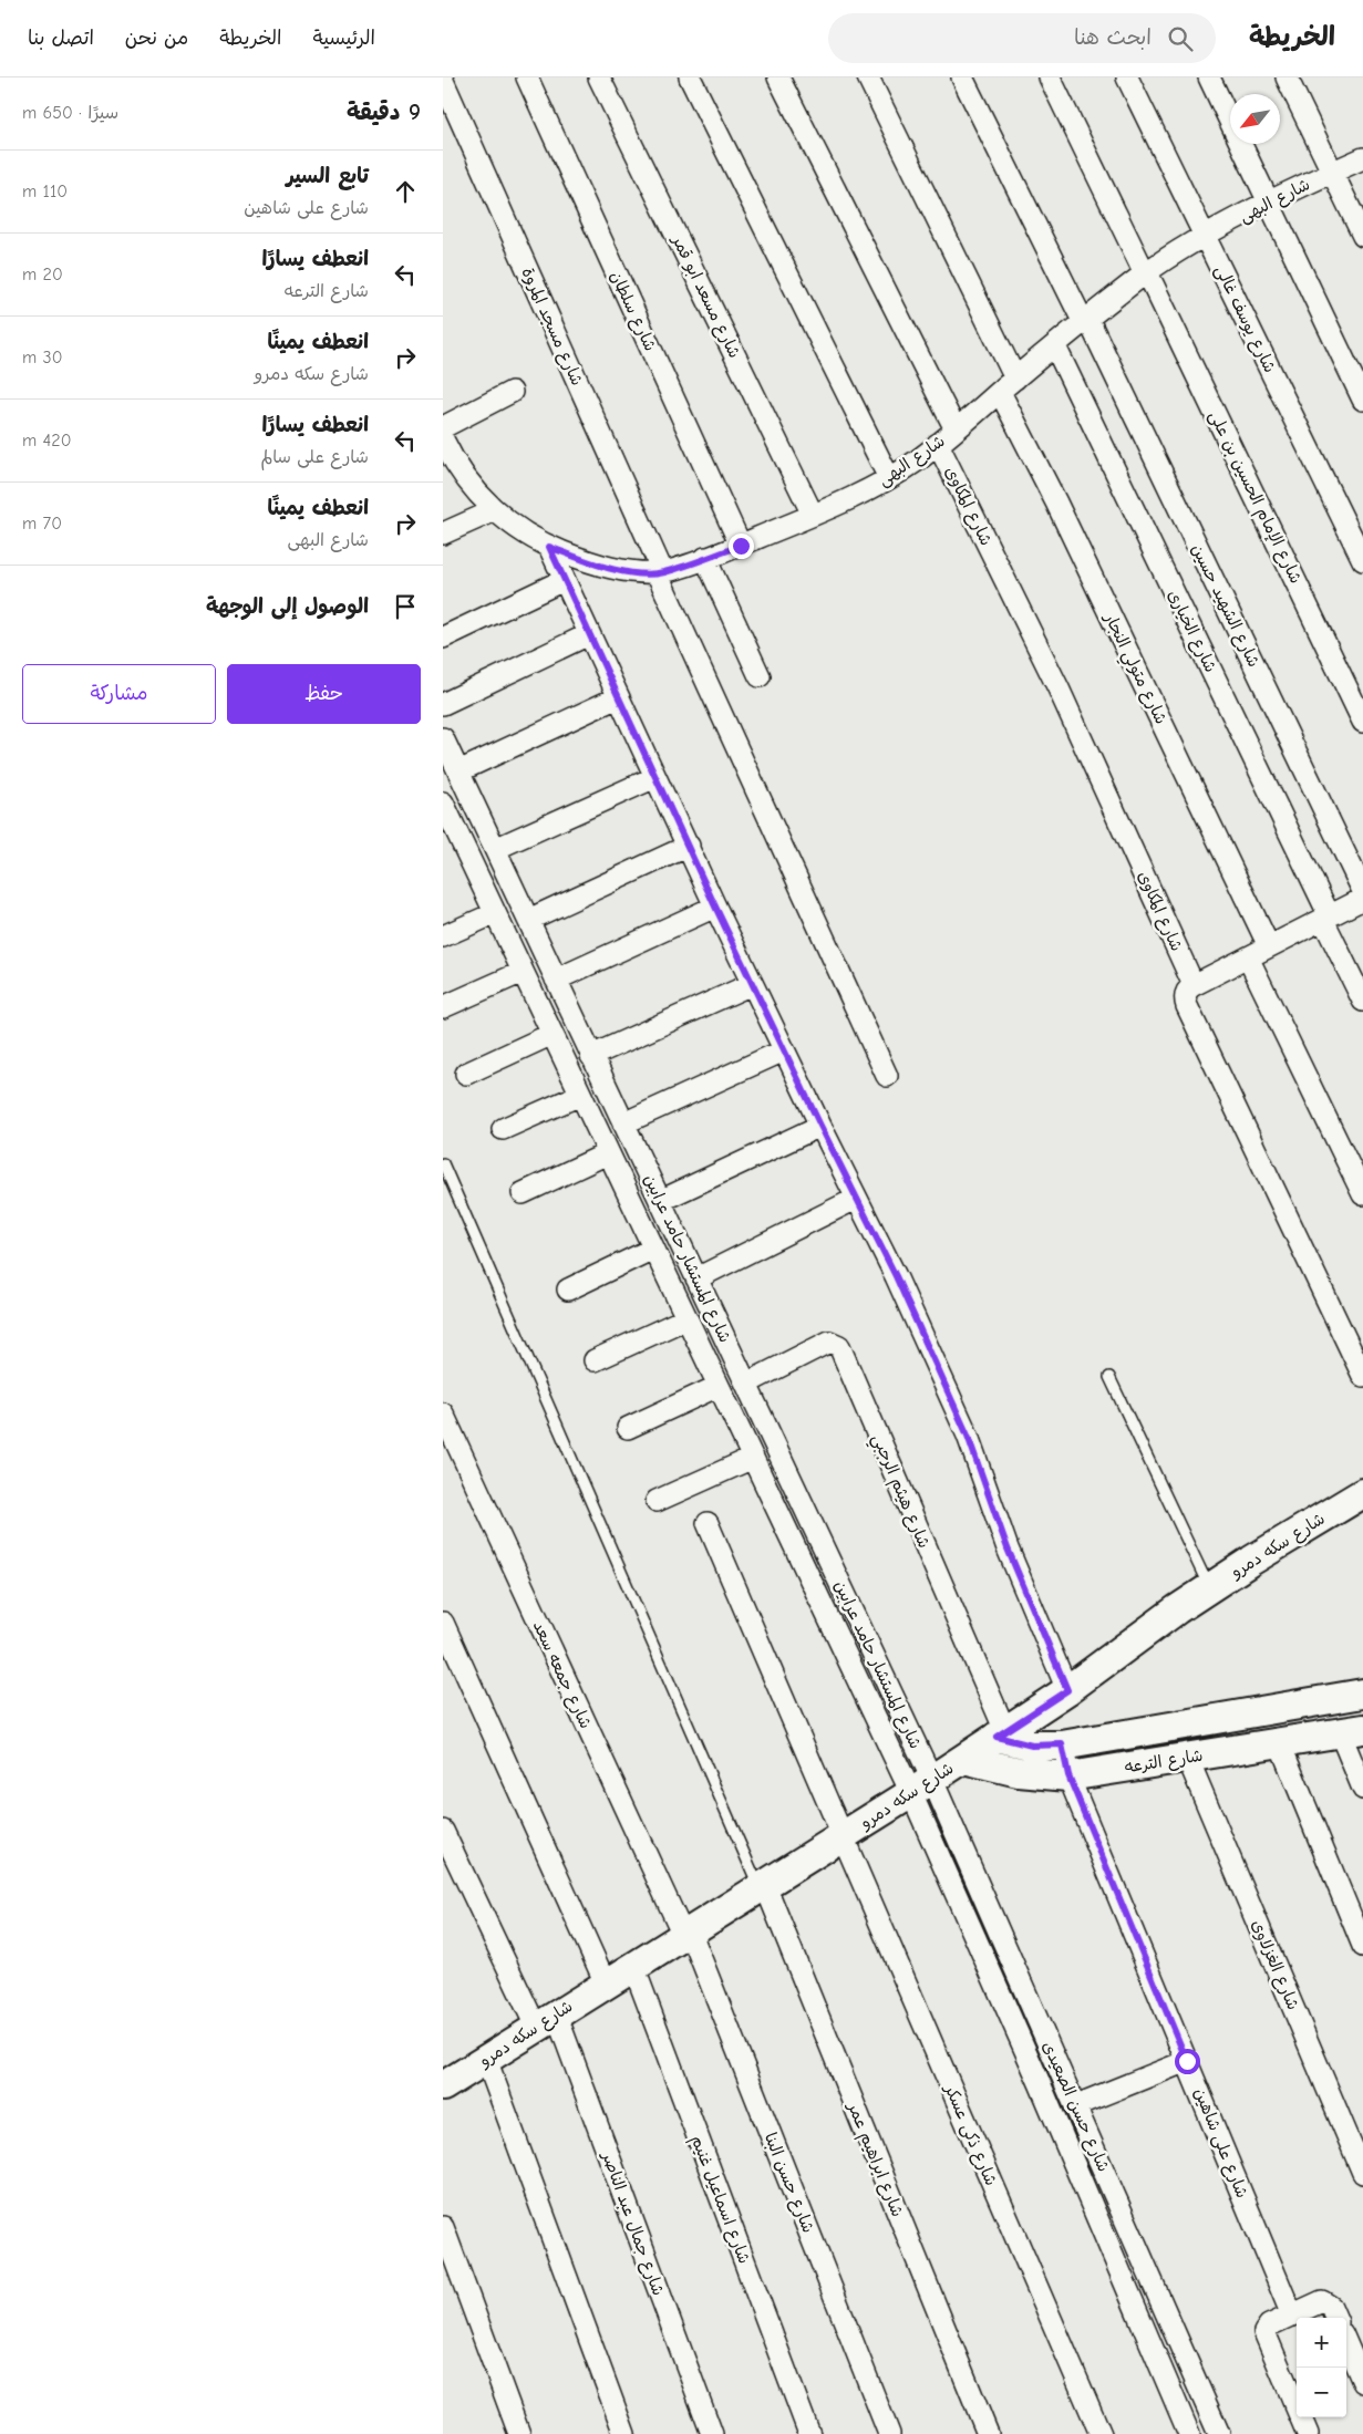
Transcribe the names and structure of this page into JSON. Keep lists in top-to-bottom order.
{
  "streets": {
    "main road": ["شارع سكه دمرو", "شارع الترعه"],
    "street": [
      "شارع البهى",
      "شارع مسعد ابو قمر",
      "شارع سلطان",
      "شارع يوسف غالى",
      "شارع مسجد المروة",
      "شارع الإمام الحسين بن على",
      "شارع المكاوى",
      "شارع الشهيد حسين",
      "شارع الخيارى",
      "شارع متولي النجار",
      "شارع المستشار حامد عرابين",
      "شارع هيثم الرجبي",
      "شارع جمعه سعد",
      "شارع الغزلاوى",
      "شارع حسن الصعيدى",
      "شارع ذكى عسكر",
      "شارع على شاهين",
      "شارع ابراهيم عمر",
      "شارع حسن البنا",
      "شارع اسماعيل غنيم",
      "شارع جمال عبد الناصر"
    ]
  },
  "crossings": [
    ["شارع البهى", "شارع مسعد ابو قمر"],
    ["شارع البهى", "شارع سلطان"],
    ["شارع البهى", "شارع يوسف غالى"],
    ["شارع البهى", "شارع مسجد المروة"],
    ["شارع البهى", "شارع الإمام الحسين بن على"],
    ["شارع البهى", "شارع المكاوى"],
    ["شارع البهى", "شارع الشهيد حسين"],
    ["شارع البهى", "شارع الخيارى"],
    ["شارع البهى", "شارع متولي النجار"],
    ["شارع المستشار حامد عرابين", "شارع هيثم الرجبي"],
    ["شارع المستشار حامد عرابين", "شارع سكه دمرو"],
    ["شارع المستشار حامد عرابين", "شارع حسن الصعيدى"],
    ["شارع هيثم الرجبي", "شارع سكه دمرو"],
    ["شارع هيثم الرجبي", "شارع الترعه"],
    ["شارع سكه دمرو", "شارع جمعه سعد"],
    ["شارع سكه دمرو", "شارع الترعه"],
    ["شارع سكه دمرو", "شارع حسن الصعيدى"],
    ["شارع سكه دمرو", "شارع ذكى عسكر"],
    ["شارع سكه دمرو", "شارع ابراهيم عمر"],
    ["شارع سكه دمرو", "شارع حسن البنا"],
    ["شارع سكه دمرو", "شارع اسماعيل غنيم"],
    ["شارع سكه دمرو", "شارع جمال عبد الناصر"],
    ["شارع جمعه سعد", "شارع حسن البنا"],
    ["شارع الترعه", "شارع الغزلاوى"],
    ["شارع الترعه", "شارع على شاهين"]
  ],
  "north": "bottom left",
  "page": {
    "header": "الخريطة",
    "search": "ابحث هنا",
    "nav": [
      "الرئيسية",
      "الخريطة",
      "من نحن",
      "اتصل بنا"
    ],
    "heading": ["9 دقيقة", "سيرًا · 650 m"],
    "list": [
      ["تابع السير", "شارع على شاهين", "110 m"],
      ["انعطف يسارًا", "شارع الترعه", "20 m"],
      ["انعطف يمينًا", "شارع سكه دمرو", "30 m"],
      ["انعطف يسارًا", "شارع على سالم", "420 m"],
      ["انعطف يمينًا", "شارع البهى", "70 m"],
      "الوصول إلى الوجهة"
    ],
    "buttons": ["حفظ", "مشاركة"],
    "map_buttons": ["+", "−"]
  }
}
